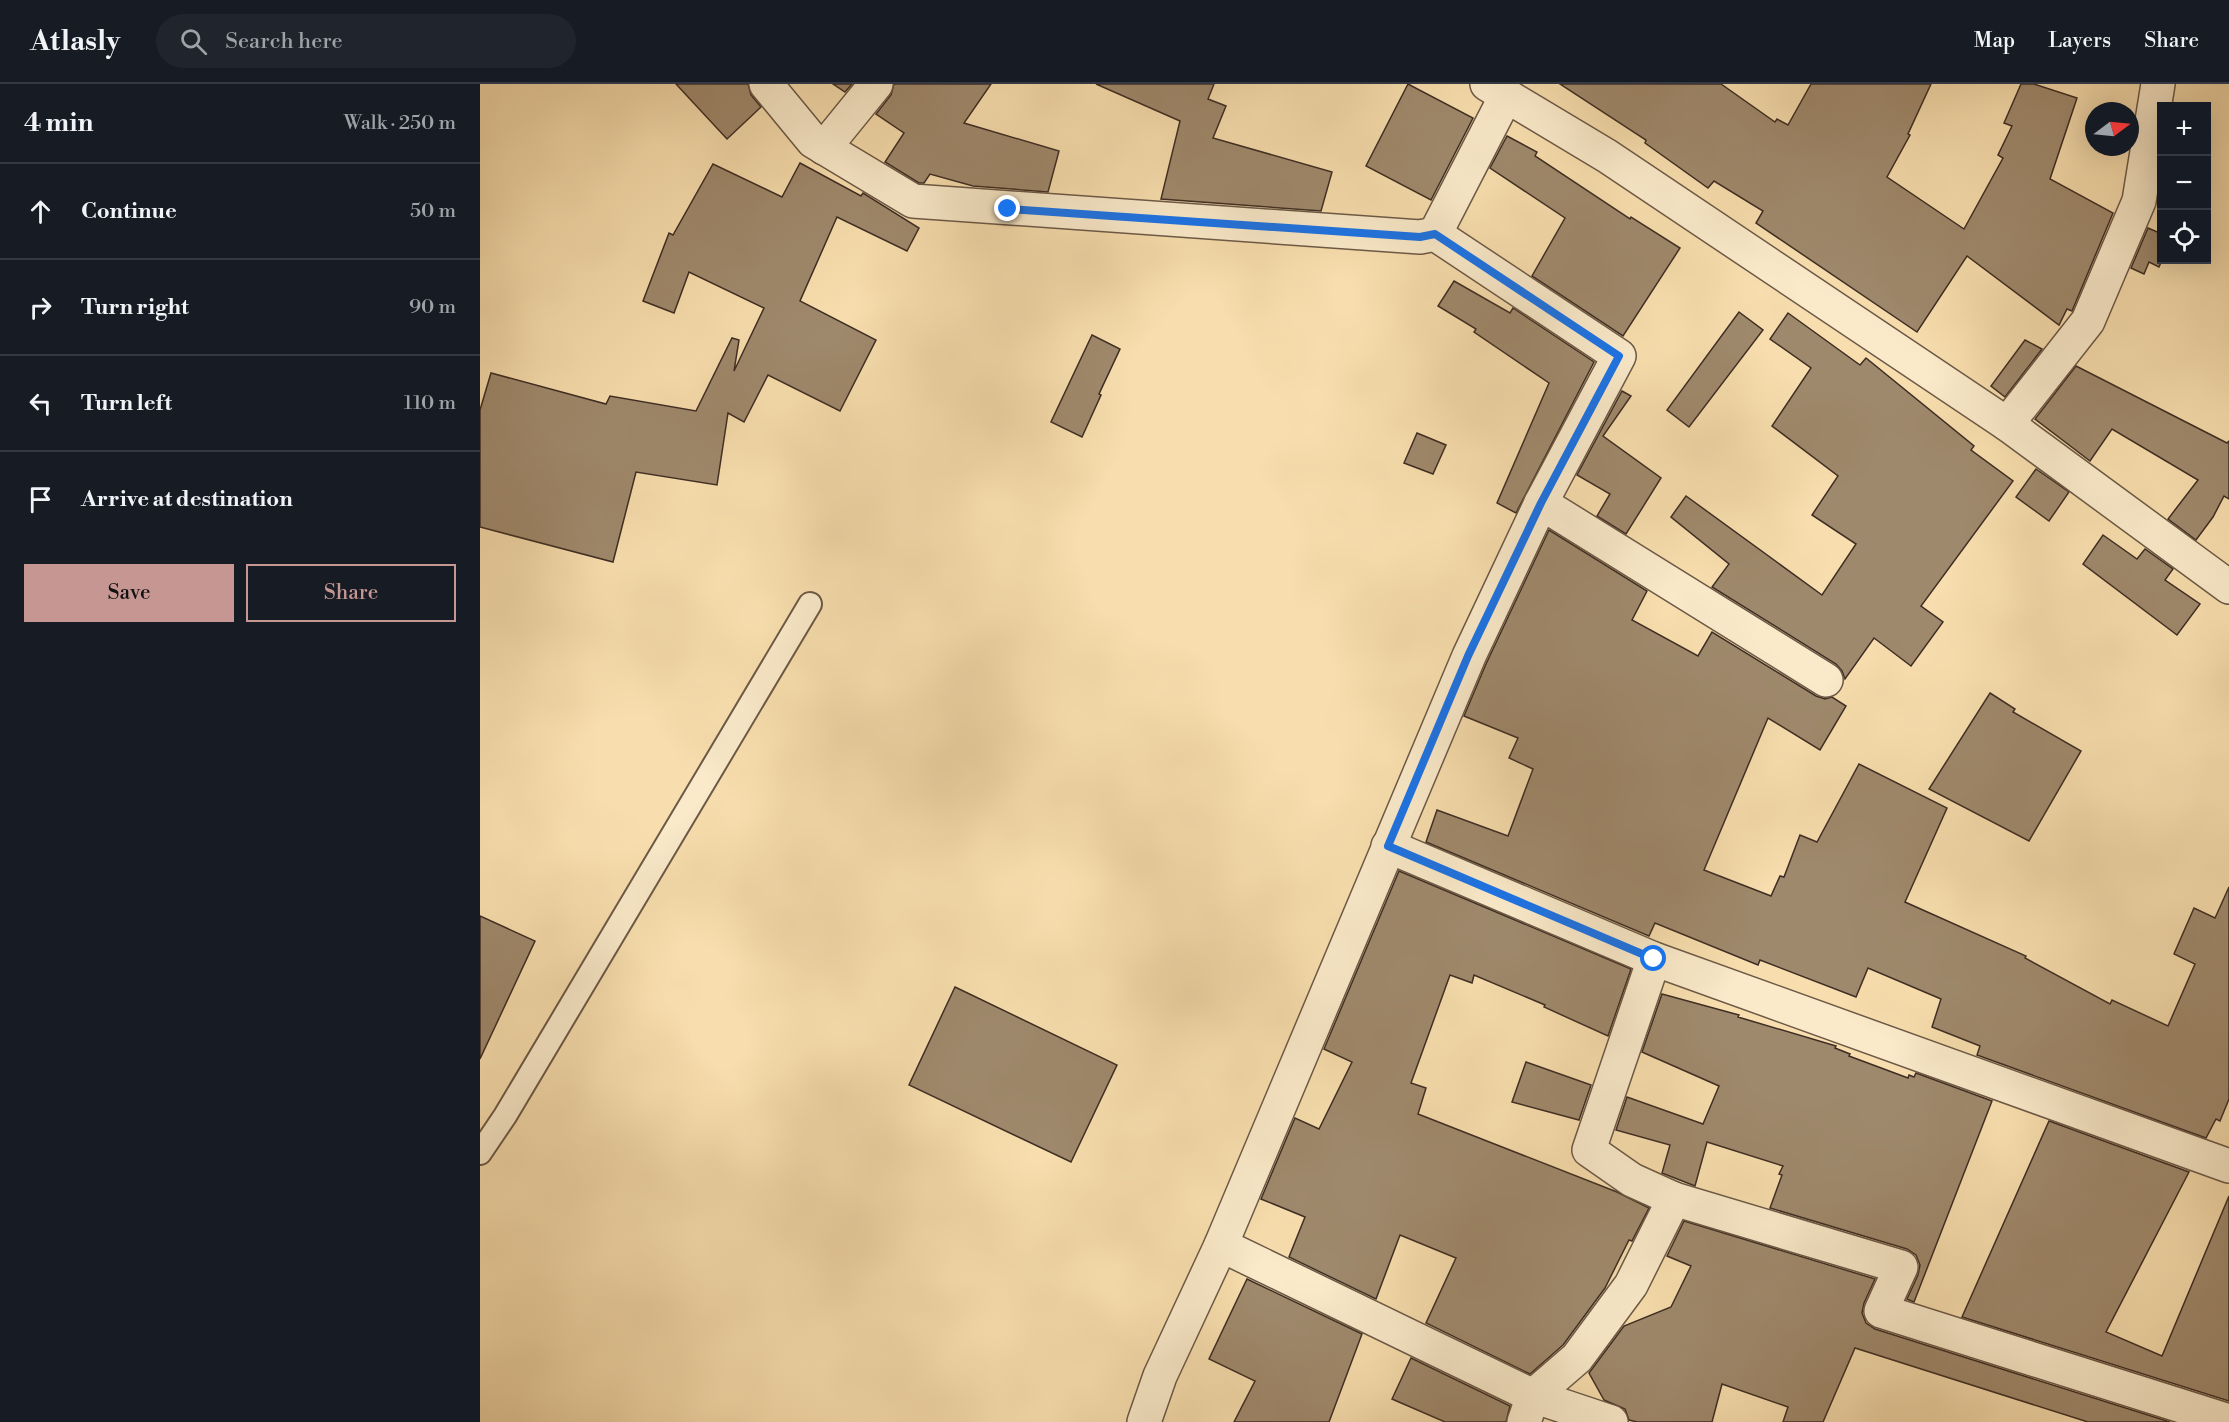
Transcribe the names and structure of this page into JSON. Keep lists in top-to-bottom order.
{
  "north": "right",
  "page": {
    "header": "Atlasly",
    "search": "Search here",
    "nav": ["Map", "Layers", "Share"],
    "heading": ["4 min", "Walk · 250 m"],
    "map_buttons": ["+", "−"],
    "list": [
      ["Continue", "50 m"],
      ["Turn right", "90 m"],
      ["Turn left", "110 m"],
      "Arrive at destination"
    ],
    "buttons": ["Save", "Share"]
  }
}
